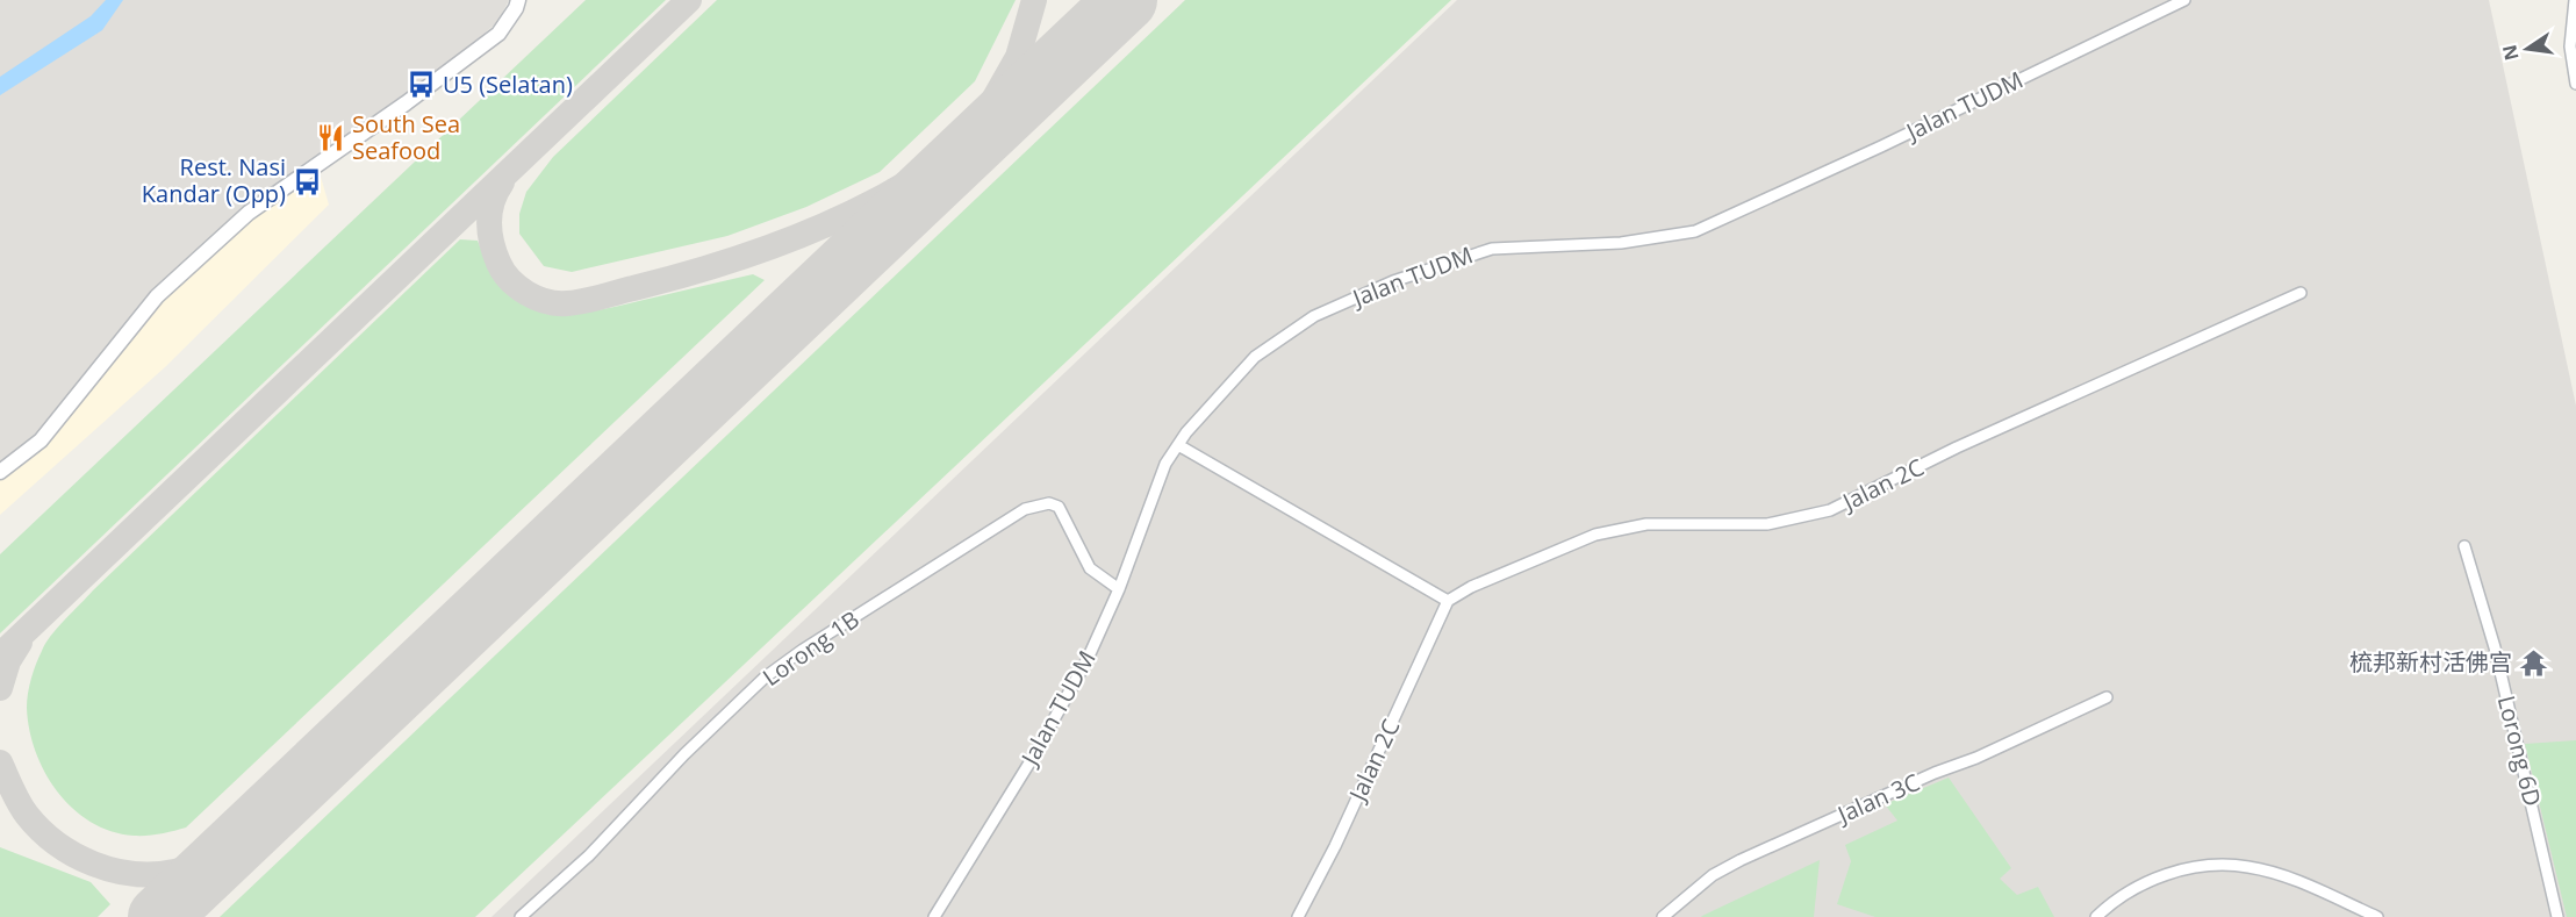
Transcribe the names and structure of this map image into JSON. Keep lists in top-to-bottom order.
{
  "streets": {
    "street": [
      "Jalan TUDM",
      "Jalan 2C",
      "Lorong 1B",
      "Lorong 6D",
      "Jalan 3C"
    ]
  },
  "crossings": [
    ["Jalan TUDM", "Lorong 1B"]
  ],
  "places": {
    "bus stop": ["U5 (Selatan)", "Rest. Nasi Kandar (Opp)"],
    "restaurant": ["South Sea Seafood"],
    "temple": ["梳邦新村活佛宫"]
  },
  "north": "left"
}
